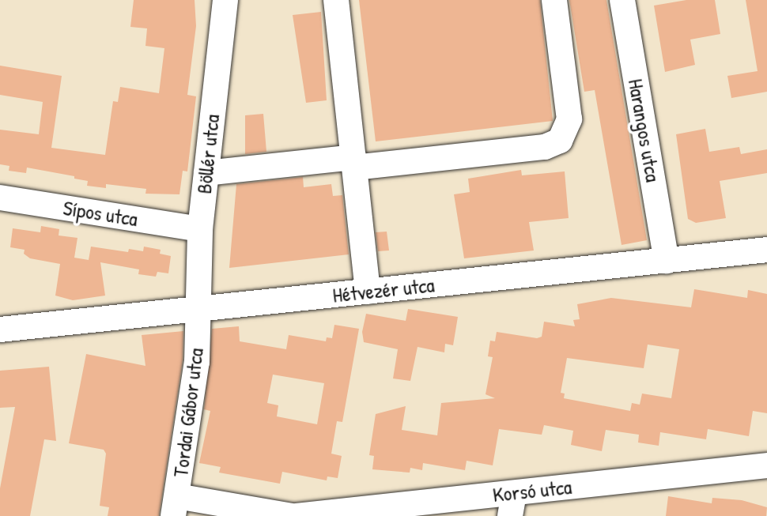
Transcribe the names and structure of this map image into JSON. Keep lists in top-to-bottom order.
{
  "streets": {
    "street": [
      "Harangos utca",
      "Böllér utca",
      "Sípos utca",
      "Hétvezér utca",
      "Tordai Gábor utca",
      "Korsó utca"
    ]
  },
  "crossings": [
    ["Harangos utca", "Hétvezér utca"],
    ["Böllér utca", "Sípos utca"],
    ["Böllér utca", "Hétvezér utca"],
    ["Böllér utca", "Tordai Gábor utca"],
    ["Hétvezér utca", "Tordai Gábor utca"]
  ]
}
